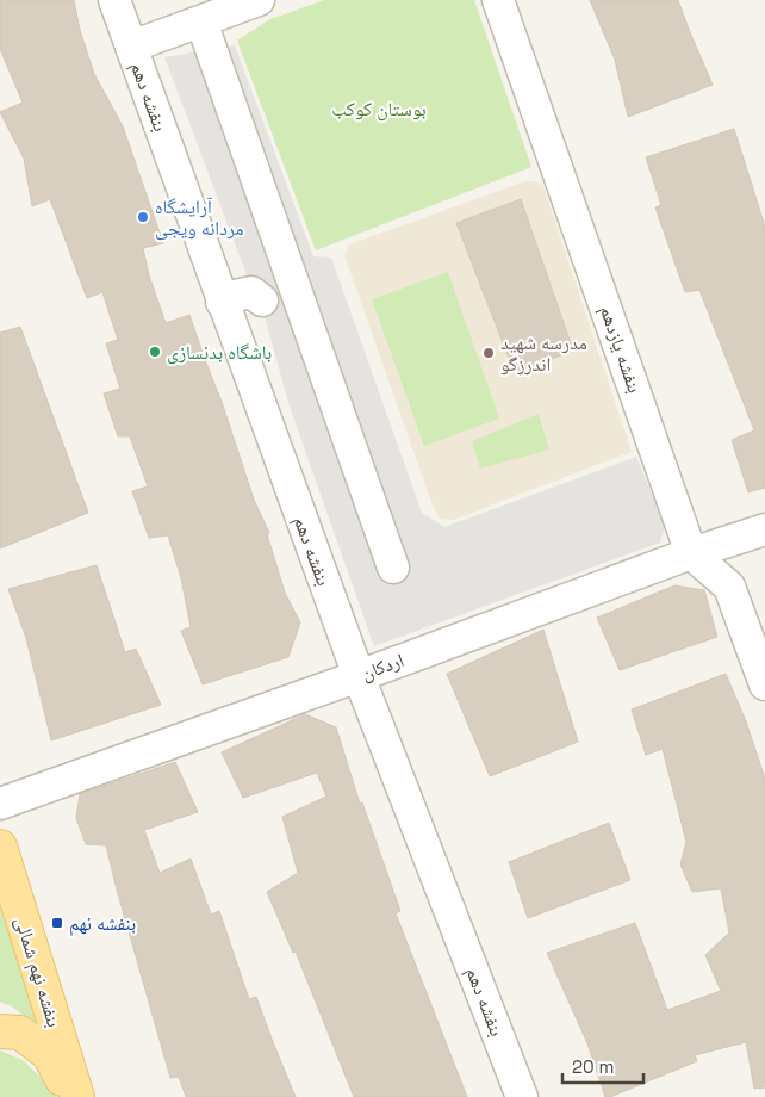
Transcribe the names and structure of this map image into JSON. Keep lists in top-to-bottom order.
{
  "streets": {
    "main road": ["بنفشه نهم شمالی"],
    "street": ["بنفشه دهم", "بنفشه یازدهم", "اردکان"]
  },
  "crossings": [
    ["بنفشه دهم", "اردکان"],
    ["بنفشه یازدهم", "اردکان"]
  ],
  "parks": ["بوستان کوکب"],
  "places": {
    "other": ["آرایشگاه مردانه ویجی", "باشگاه بدنسازی", "مدرسه شهید اندرزگو"],
    "transit": ["بنفشه نهم"]
  },
  "scale_bar": "20 m"
}
